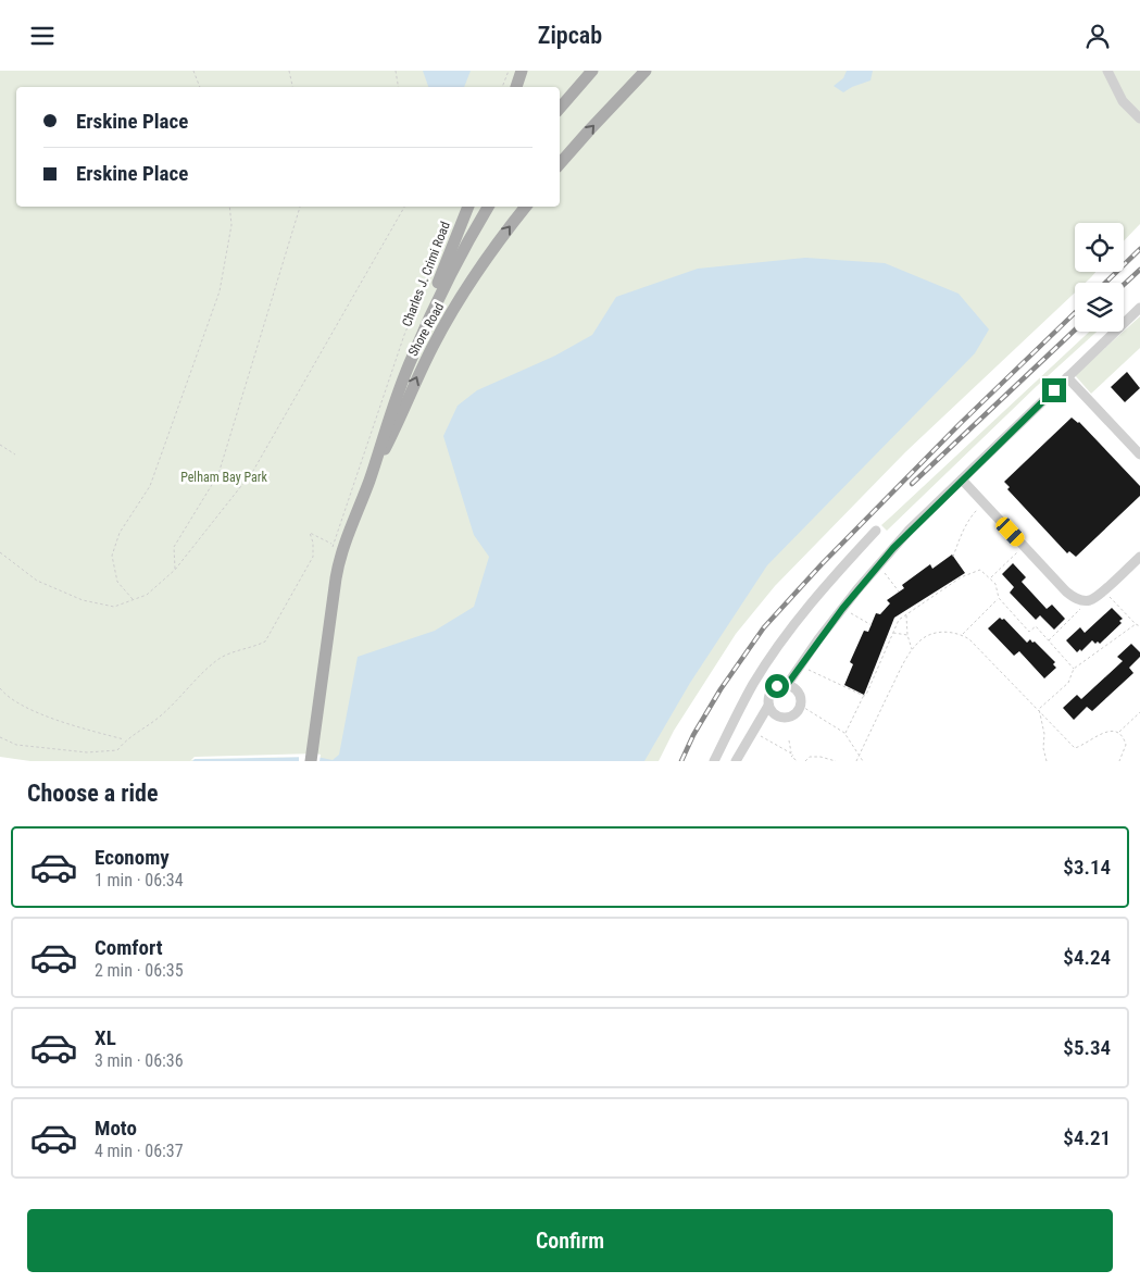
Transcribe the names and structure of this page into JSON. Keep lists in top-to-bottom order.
{
  "streets": {
    "main road": ["Charles J. Crimi Road", "Shore Road"]
  },
  "crossings": [
    ["Charles J. Crimi Road", "Shore Road"]
  ],
  "parks": ["Pelham Bay Park"],
  "page": {
    "header": "Zipcab",
    "banner": ["Erskine Place", "Erskine Place"],
    "heading": "Choose a ride",
    "list": [
      {
        "name": "Economy",
        "note": "1 min · 06:34",
        "value": "$3.14"
      },
      {
        "name": "Comfort",
        "note": "2 min · 06:35",
        "value": "$4.24"
      },
      {
        "name": "XL",
        "note": "3 min · 06:36",
        "value": "$5.34"
      },
      {
        "name": "Moto",
        "note": "4 min · 06:37",
        "value": "$4.21"
      }
    ],
    "buttons": "Confirm"
  }
}
